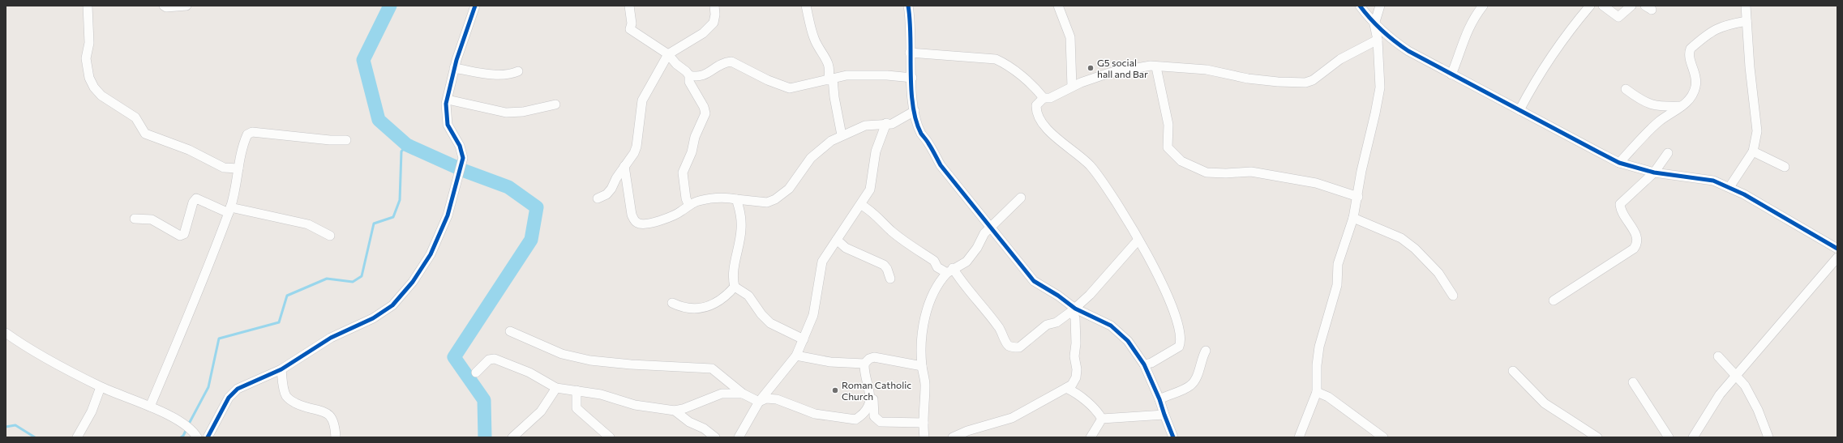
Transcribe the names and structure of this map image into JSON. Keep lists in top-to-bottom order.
{
  "places": ["G5 social hall and Bar", "Roman Catholic Church"]
}
